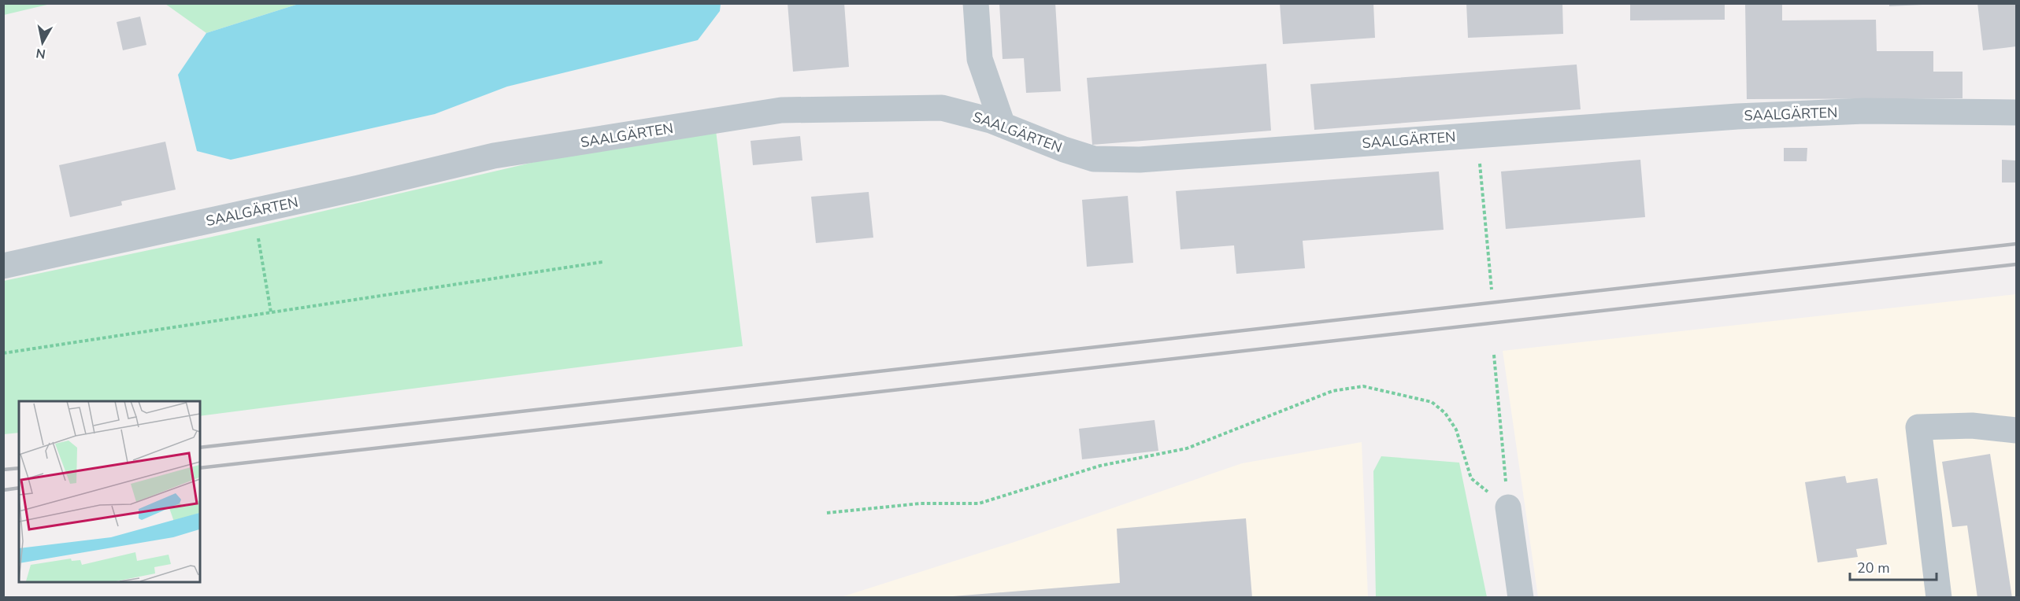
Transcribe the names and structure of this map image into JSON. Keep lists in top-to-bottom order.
{
  "streets": {
    "street": ["SAALGÄRTEN"]
  },
  "scale_bar": "20 m",
  "north": "bottom"
}
